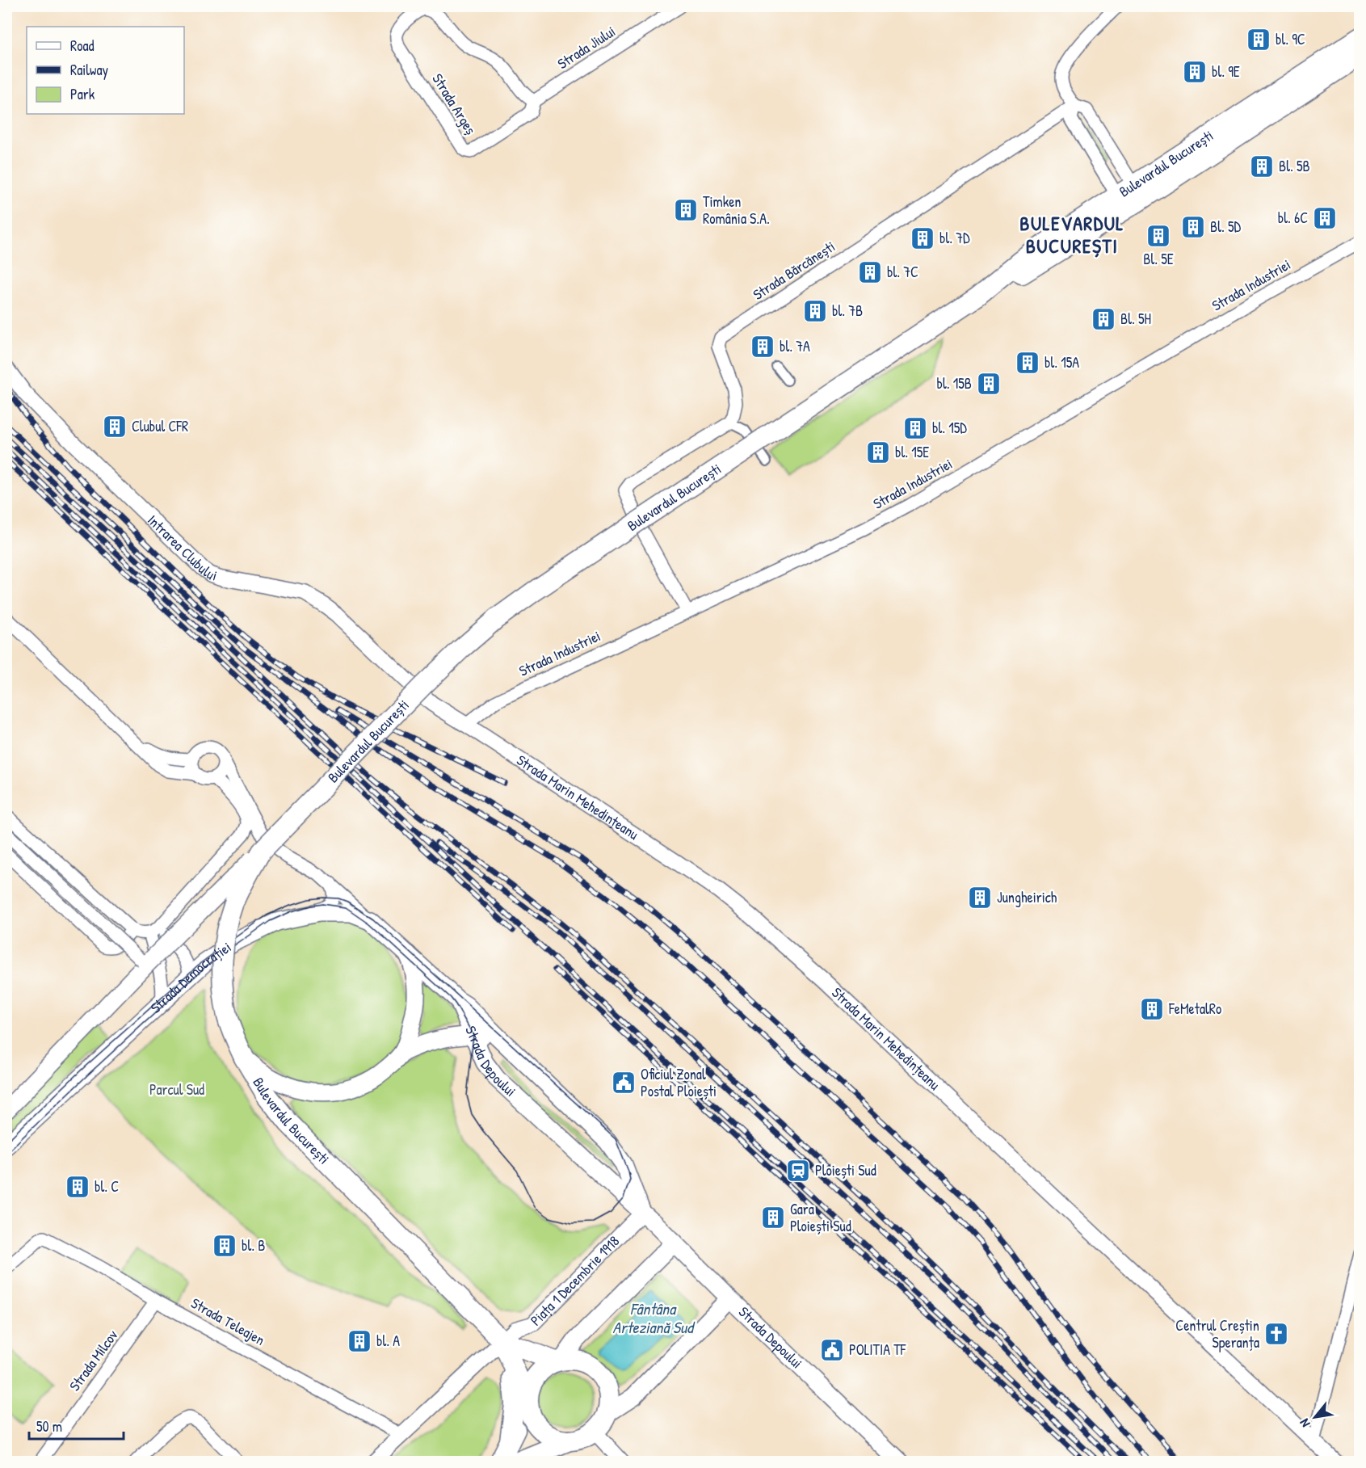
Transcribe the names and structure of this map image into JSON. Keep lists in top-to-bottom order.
{
  "streets": {
    "main road": ["Bulevardul București", "Strada Democrației", "Strada Depoului"],
    "street": [
      "Strada Jiului",
      "Strada Argeș",
      "Strada Bărcănești",
      "Strada Industriei",
      "Intrarea Clubului",
      "Strada Marin Mehedințeanu",
      "Piața 1 Decembrie 1918",
      "Strada Teleajen",
      "Strada Milcov"
    ]
  },
  "crossings": [
    ["Strada Jiului", "Strada Argeș"],
    ["Bulevardul București", "Piața 1 Decembrie 1918"],
    ["Strada Industriei", "Strada Marin Mehedințeanu"],
    ["Intrarea Clubului", "Strada Marin Mehedințeanu"],
    ["Strada Democrației", "Strada Depoului"],
    ["Strada Depoului", "Piața 1 Decembrie 1918"],
    ["Piața 1 Decembrie 1918", "Strada Teleajen"],
    ["Strada Teleajen", "Strada Milcov"]
  ],
  "districts": ["BULEVARDUL BUCUREȘTI"],
  "water": ["Fântâna Arteziană Sud"],
  "parks": ["Parcul Sud"],
  "places": {
    "building": [
      "bl. 9C",
      "bl. 9E",
      "Bl. 5B",
      "Timken România S.A.",
      "bl. 6C",
      "Bl. 5D",
      "Bl. 5E",
      "bl. 7D",
      "bl. 7C",
      "bl. 7B",
      "Bl. 5H",
      "bl. 7A",
      "bl. 15A",
      "bl. 15B",
      "Clubul CFR",
      "bl. 15D",
      "bl. 15E",
      "Jungheirich",
      "FeMetalRo",
      "bl. C",
      "Gara Ploiești Sud",
      "bl. B",
      "bl. A"
    ],
    "public building": ["Oficiul Zonal Postal Ploiești", "POLITIA TF"],
    "station": ["Ploiești Sud"],
    "church": ["Centrul Creștin Speranța"]
  },
  "legend": ["Road", "Railway", "Park"],
  "scale_bar": "50 m",
  "north": "bottom left"
}
